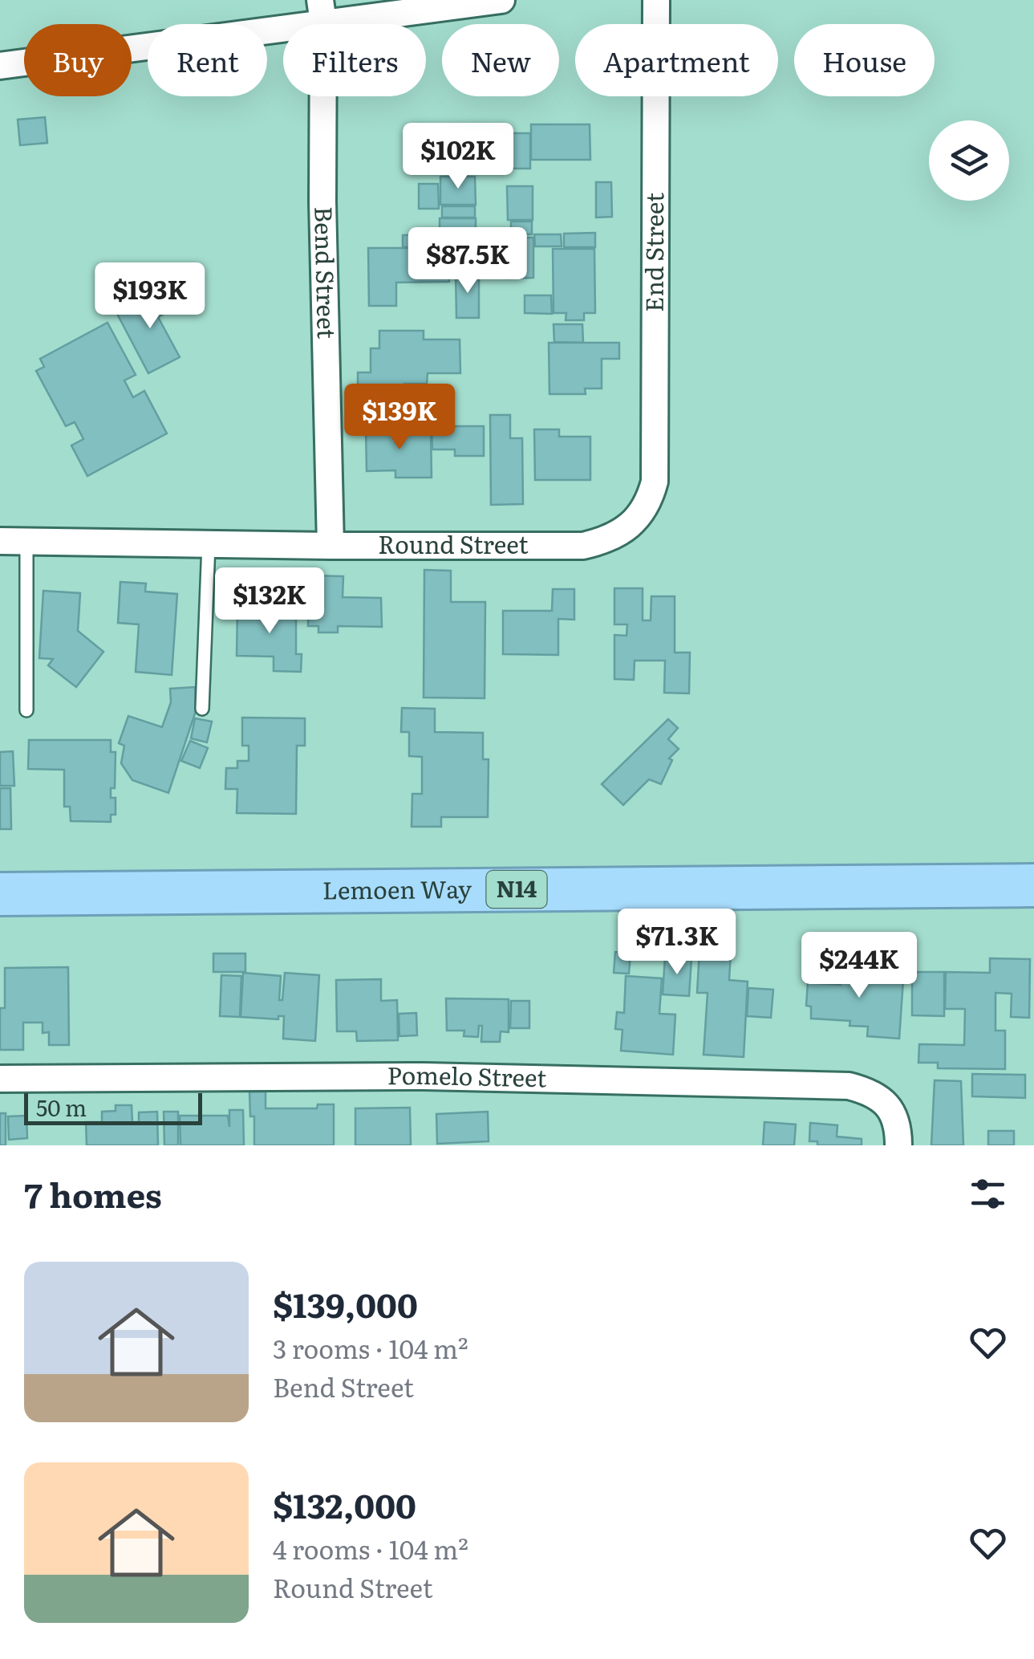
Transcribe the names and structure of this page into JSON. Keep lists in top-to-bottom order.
{
  "streets": {
    "highway": ["N14", "Lemoen Way"],
    "street": [
      "End Street",
      "Bend Street",
      "Round Street",
      "Pomelo Street"
    ]
  },
  "crossings": [
    ["End Street", "Round Street"],
    ["Bend Street", "Round Street"]
  ],
  "scale_bar": "50 m",
  "page": {
    "chip": [
      "Buy",
      "Rent",
      "Filters",
      "New",
      "Apartment",
      "House"
    ],
    "price": [
      "$102K",
      "$87.5K",
      "$193K",
      "$139K",
      "$132K",
      "$71.3K",
      "$244K"
    ],
    "scale": "50 m",
    "heading": "7 homes",
    "list": [
      {
        "name": "$139,000",
        "note": "3 rooms · 104 m² · Bend Street"
      },
      {
        "name": "$132,000",
        "note": "4 rooms · 104 m² · Round Street"
      }
    ]
  }
}
